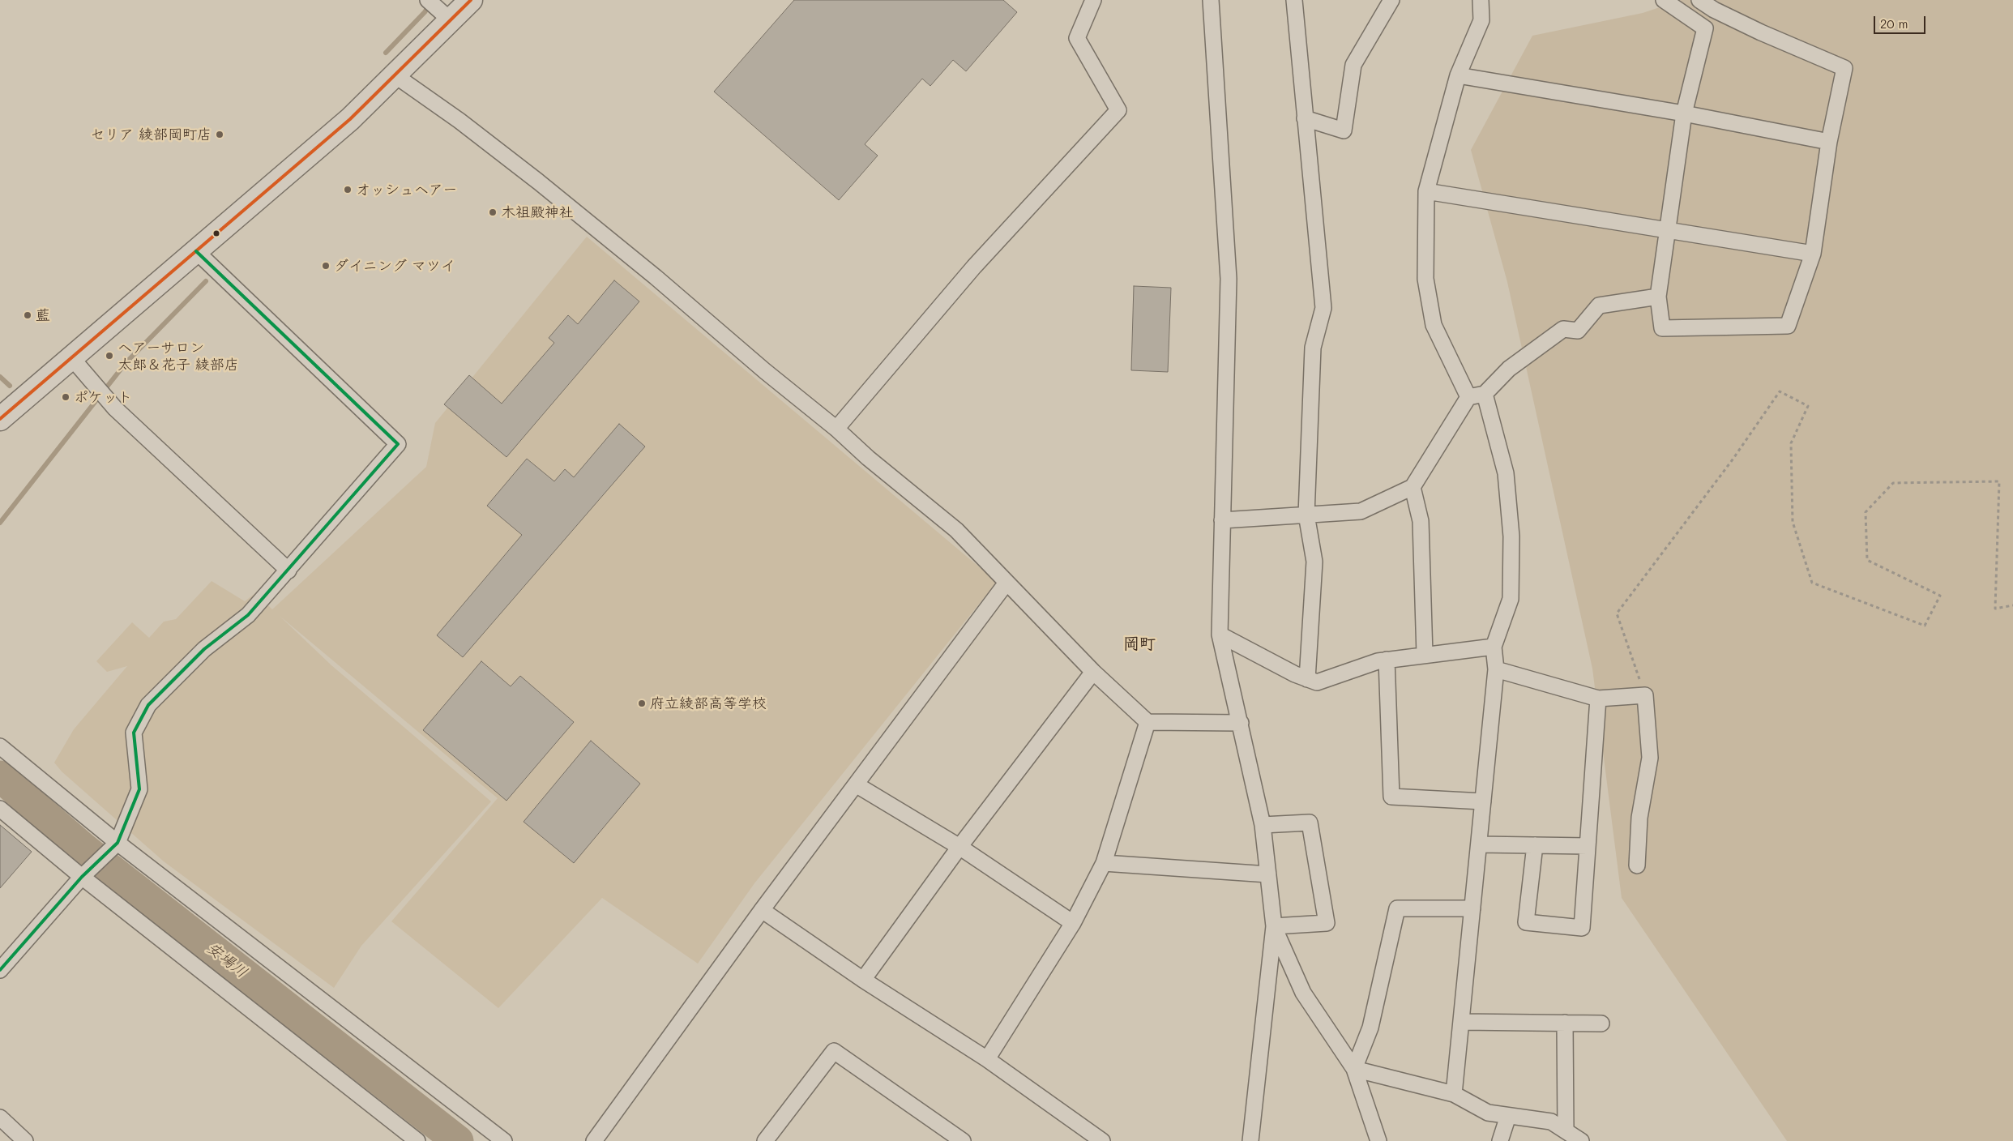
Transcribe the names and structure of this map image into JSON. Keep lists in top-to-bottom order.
{
  "districts": ["岡町"],
  "water": ["安場川"],
  "places": [
    "セリア 綾部岡町店",
    "オッシュヘアー",
    "木祖殿神社",
    "ダイニング マツイ",
    "藍",
    "ヘアーサロン 太郎＆花子 綾部店",
    "ポケット",
    "府立綾部高等学校"
  ],
  "scale_bar": "20 m"
}
